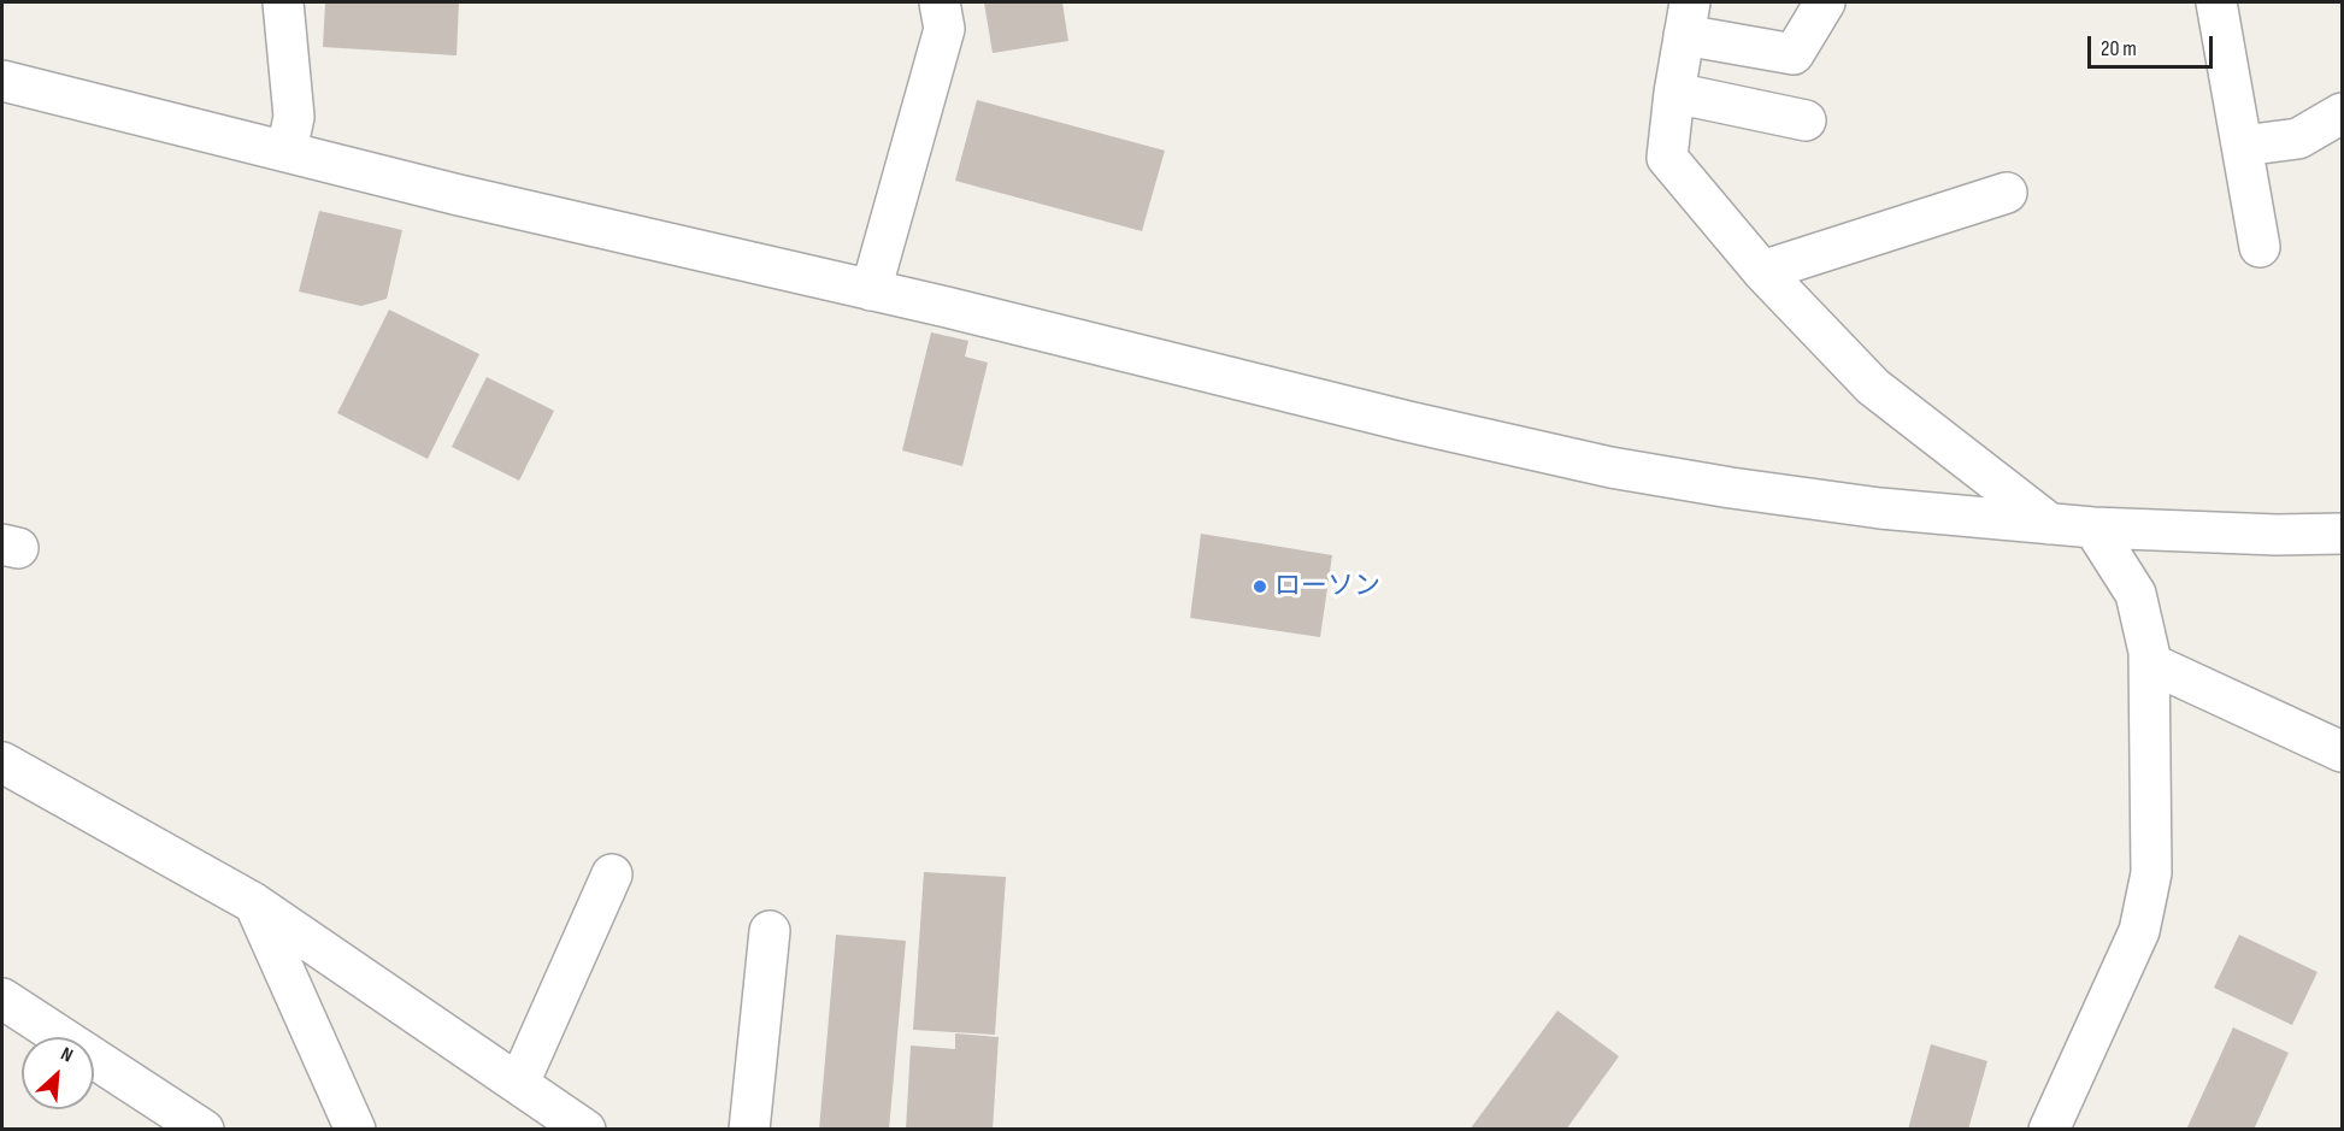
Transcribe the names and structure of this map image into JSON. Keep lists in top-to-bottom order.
{
  "places": ["ローソン"],
  "scale_bar": "20 m",
  "north": "top right"
}
